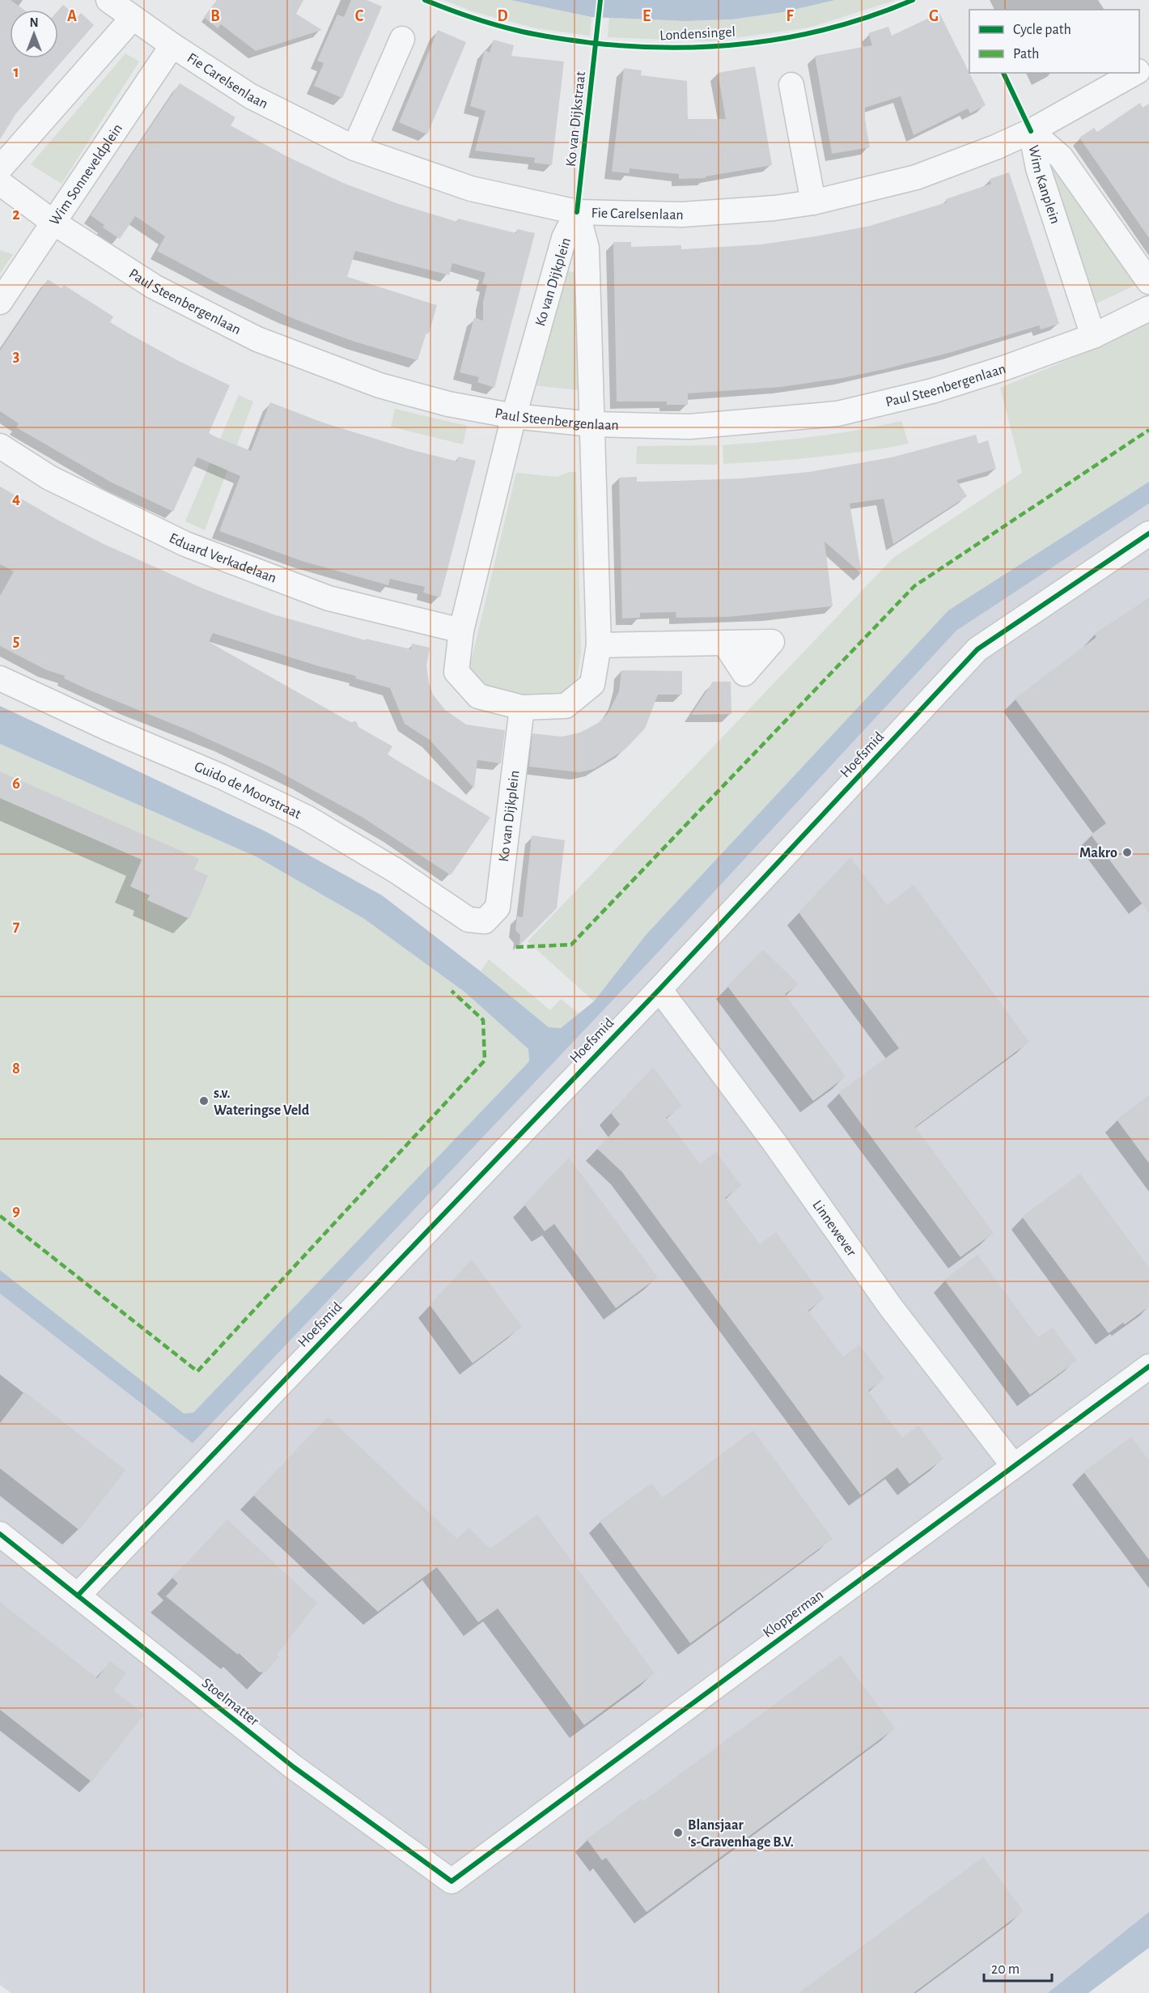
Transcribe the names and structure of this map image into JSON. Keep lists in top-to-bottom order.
{
  "streets": {
    "street": [
      "Fie Carelsenlaan",
      "Wim Sonneveldplein",
      "Wim Kanplein",
      "Ko van Dijkplein",
      "Paul Steenbergenlaan",
      "Eduard Verkadelaan",
      "Hoefsmid",
      "Guido de Moorstraat",
      "Linnewever",
      "Klopperman",
      "Stoelmatter"
    ],
    "cycle path": ["Londensingel", "Ko van Dijkstraat"]
  },
  "crossings": [
    ["Fie Carelsenlaan", "Wim Sonneveldplein"],
    ["Fie Carelsenlaan", "Wim Kanplein"],
    ["Fie Carelsenlaan", "Ko van Dijkplein"],
    ["Wim Sonneveldplein", "Paul Steenbergenlaan"],
    ["Wim Kanplein", "Paul Steenbergenlaan"],
    ["Ko van Dijkplein", "Paul Steenbergenlaan"],
    ["Ko van Dijkplein", "Eduard Verkadelaan"],
    ["Ko van Dijkplein", "Guido de Moorstraat"],
    ["Hoefsmid", "Linnewever"],
    ["Hoefsmid", "Stoelmatter"],
    ["Linnewever", "Klopperman"],
    ["Klopperman", "Stoelmatter"]
  ],
  "places": ["Makro", "s.v. Wateringse Veld", "Blansjaar 's-Gravenhage B.V."],
  "legend": ["Cycle path", "Path"],
  "scale_bar": "20 m",
  "north": "top",
  "grid": {
    "columns": [
      "A",
      "B",
      "C",
      "D",
      "E",
      "F",
      "G"
    ],
    "rows": [
      "1",
      "2",
      "3",
      "4",
      "5",
      "6",
      "7",
      "8",
      "9"
    ]
  }
}
